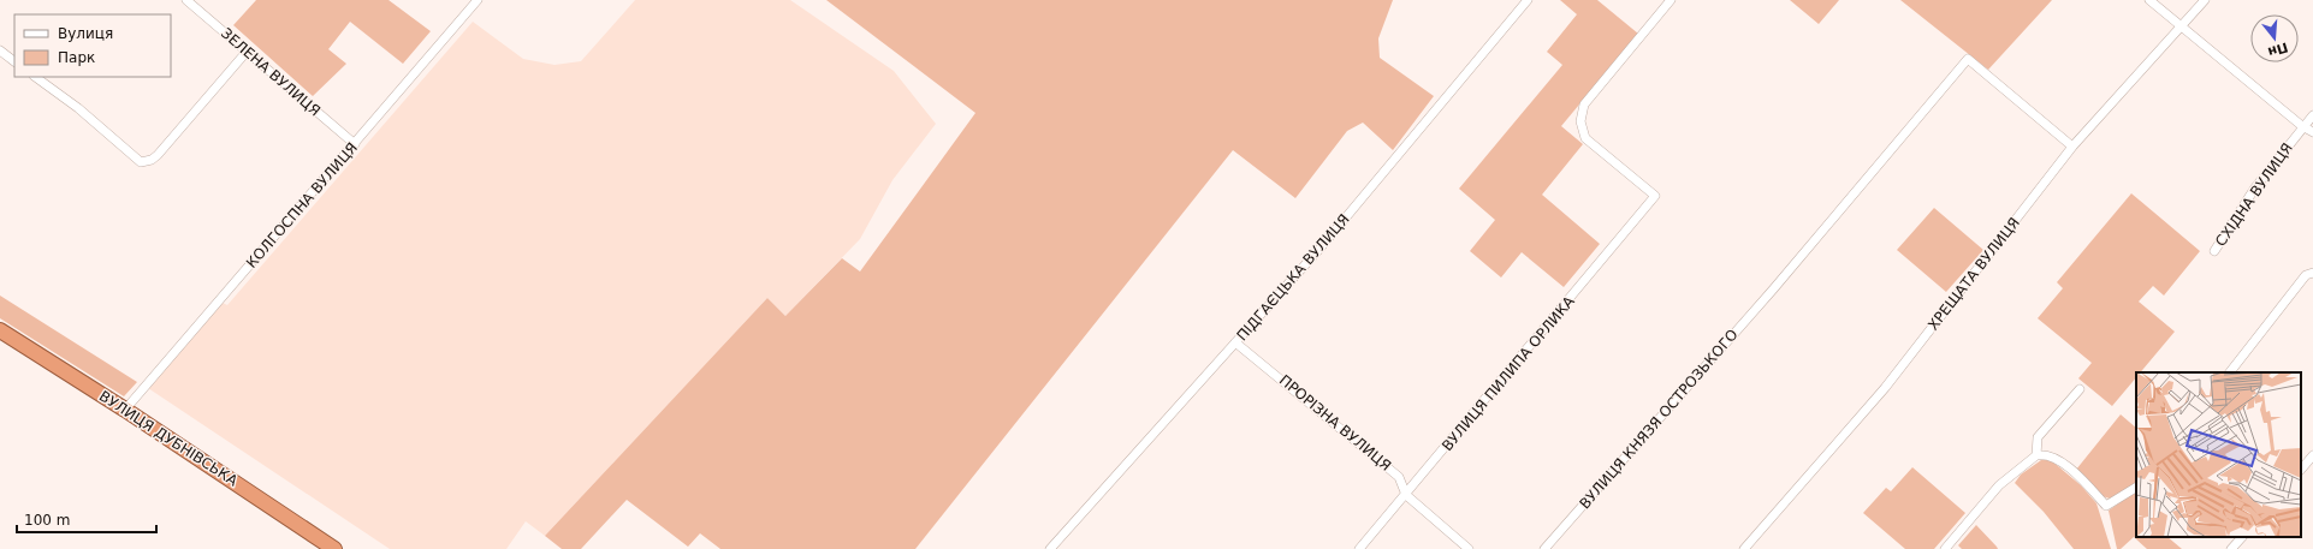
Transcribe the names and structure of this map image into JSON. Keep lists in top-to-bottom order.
{
  "streets": {
    "highway": ["ВУЛИЦЯ ДУБНІВСЬКА"],
    "street": [
      "ЗЕЛЕНА ВУЛИЦЯ",
      "СХІДНА ВУЛИЦЯ",
      "КОЛГОСПНА ВУЛИЦЯ",
      "ХРЕЩАТА ВУЛИЦЯ",
      "ПІДГАЄЦЬКА ВУЛИЦЯ",
      "ВУЛИЦЯ ПИЛИПА ОРЛИКА",
      "ВУЛИЦЯ КНЯЗЯ ОСТРОЗЬКОГО",
      "ПРОРІЗНА ВУЛИЦЯ"
    ]
  },
  "crossings": [
    ["ЗЕЛЕНА ВУЛИЦЯ", "КОЛГОСПНА ВУЛИЦЯ"],
    ["КОЛГОСПНА ВУЛИЦЯ", "ВУЛИЦЯ ДУБНІВСЬКА"],
    ["ХРЕЩАТА ВУЛИЦЯ", "ВУЛИЦЯ КНЯЗЯ ОСТРОЗЬКОГО"],
    ["ПІДГАЄЦЬКА ВУЛИЦЯ", "ПРОРІЗНА ВУЛИЦЯ"],
    ["ВУЛИЦЯ ПИЛИПА ОРЛИКА", "ПРОРІЗНА ВУЛИЦЯ"]
  ],
  "legend": ["Вулиця", "Парк"],
  "scale_bar": "100 m",
  "north": "bottom"
}
